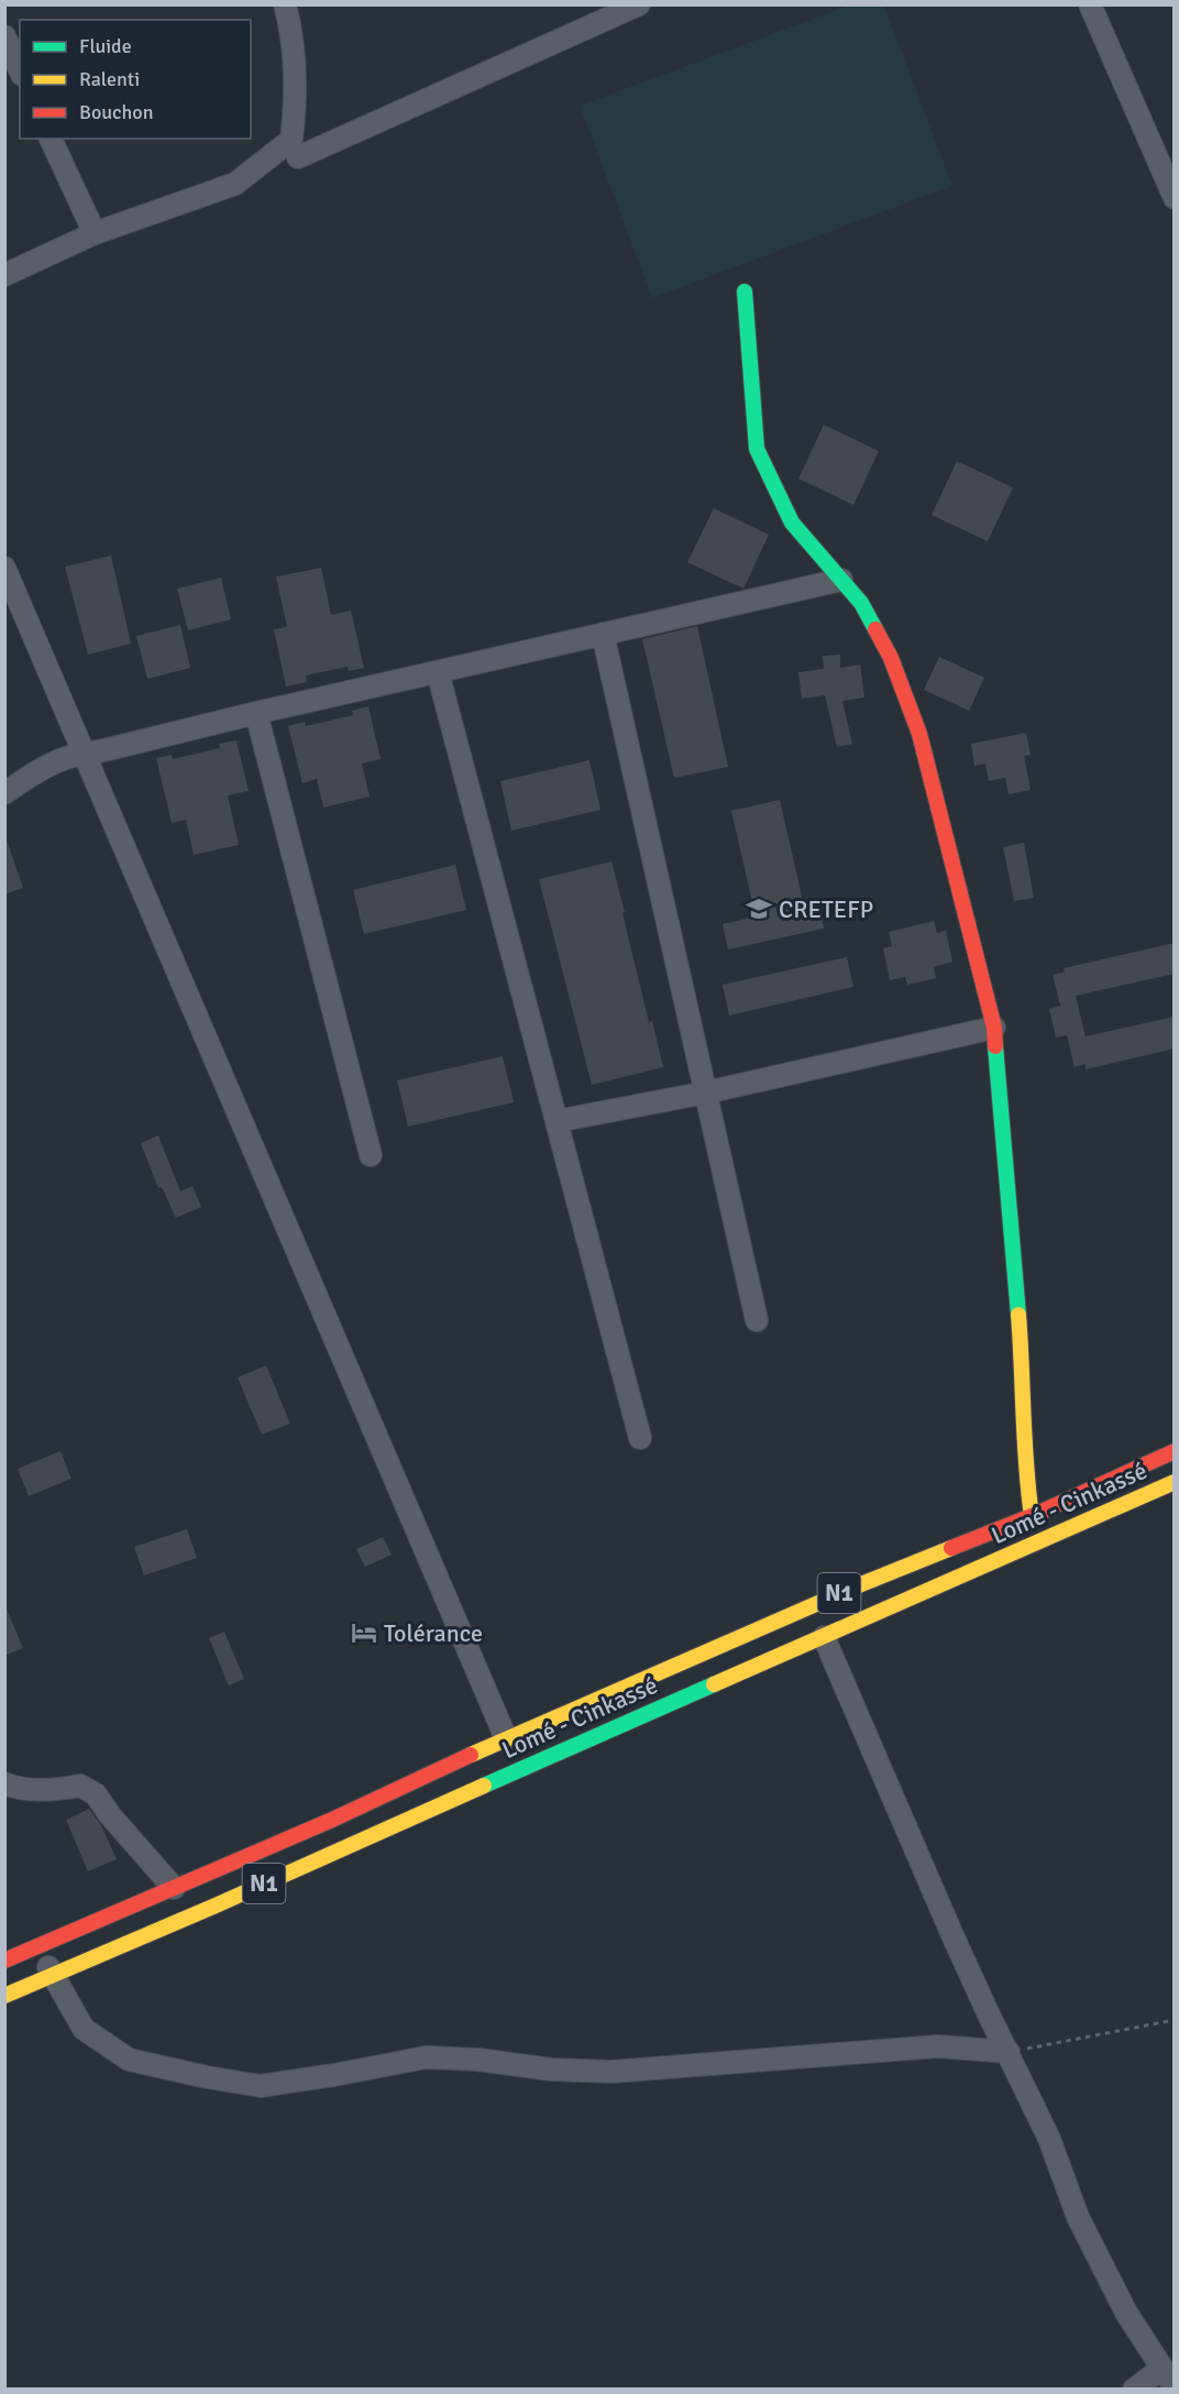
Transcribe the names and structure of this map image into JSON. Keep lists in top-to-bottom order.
{
  "streets": {
    "main road": ["Lomé - Cinkassé", "N1"]
  },
  "places": {
    "school or university": ["CRETEFP"],
    "hotel": ["Tolérance"]
  },
  "legend": ["Fluide", "Ralenti", "Bouchon"]
}
